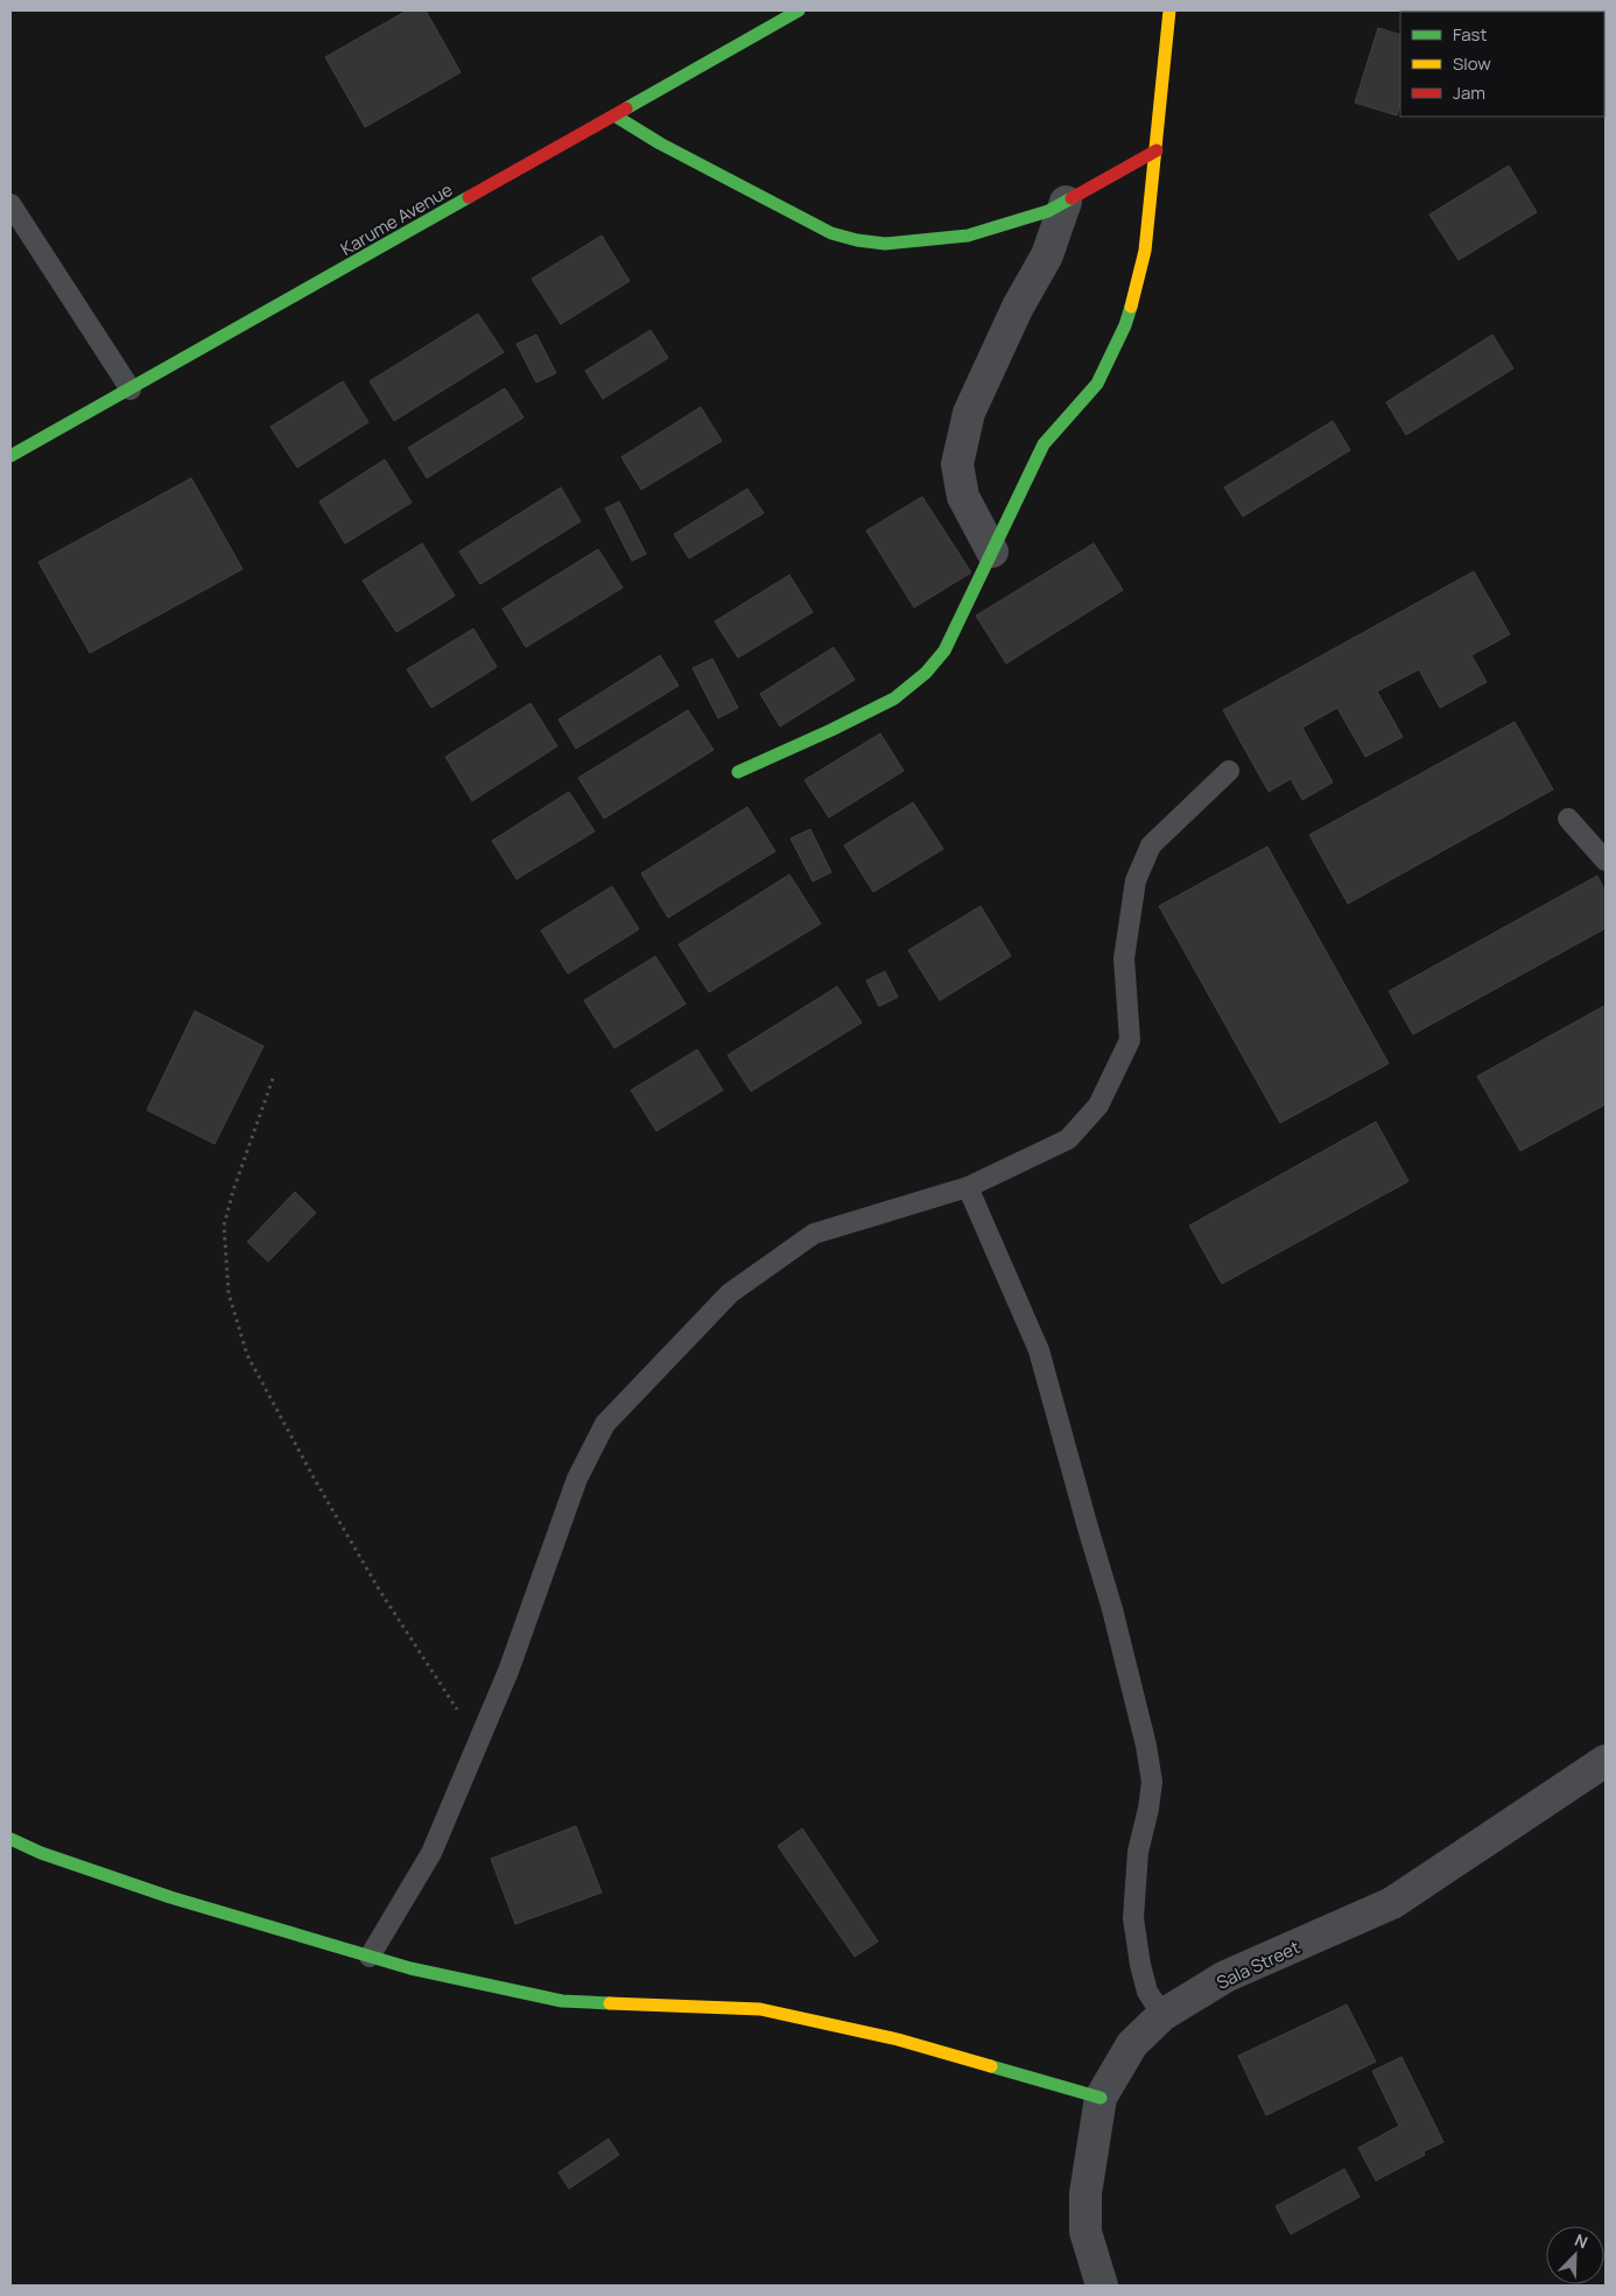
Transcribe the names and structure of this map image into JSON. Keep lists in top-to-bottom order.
{
  "streets": {
    "street": ["Karume Avenue", "Sala Street"]
  },
  "legend": ["Fast", "Slow", "Jam"],
  "north": "top right"
}
